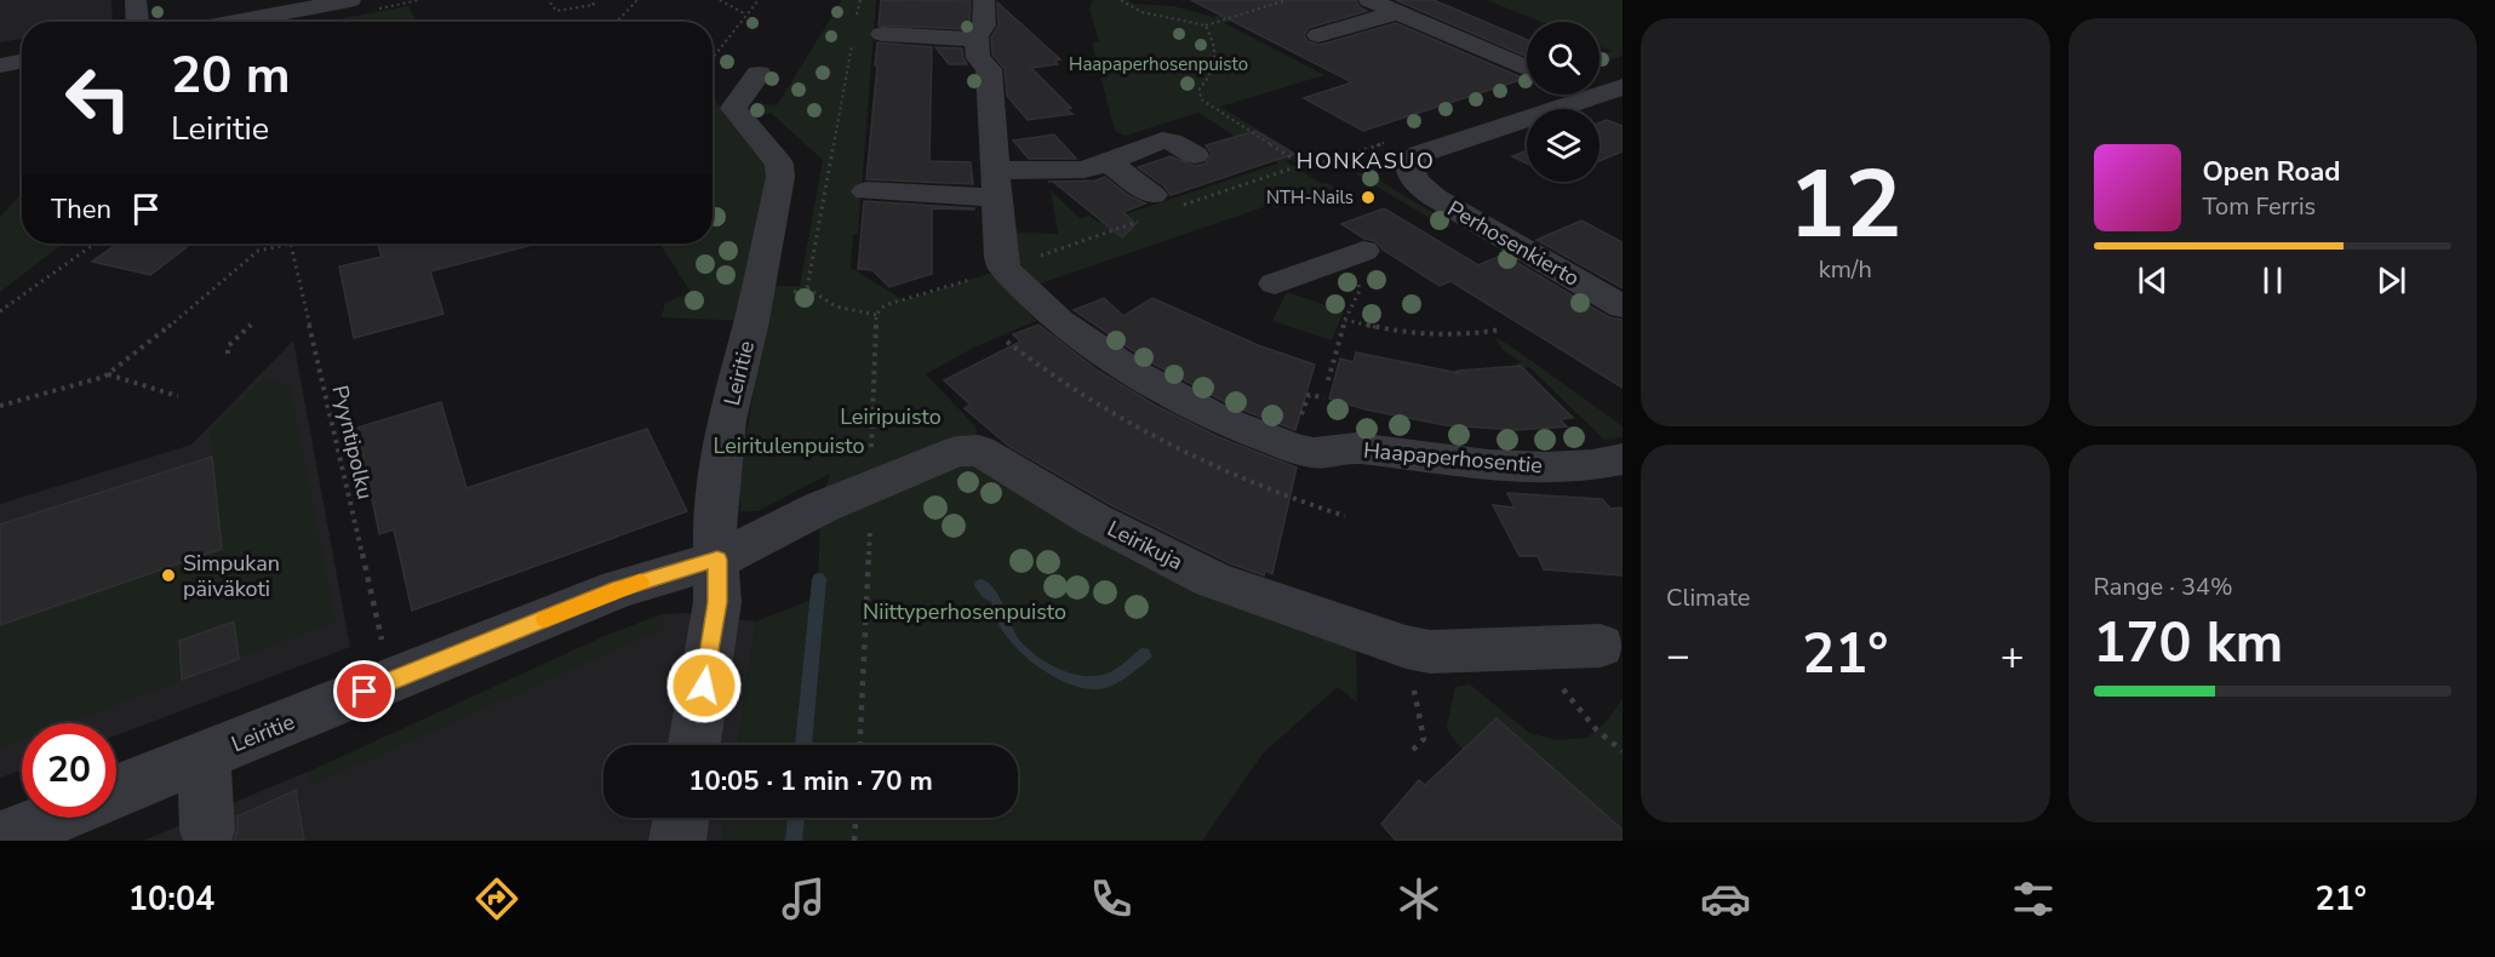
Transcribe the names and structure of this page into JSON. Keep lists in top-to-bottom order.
{
  "streets": {
    "street": [
      "Perhosenkierto",
      "Leiritie",
      "Haapaperhosentie",
      "Leirikuja"
    ],
    "path": ["Pyyntipolku"]
  },
  "crossings": [
    ["Leiritie", "Leirikuja"]
  ],
  "districts": ["HONKASUO"],
  "parks": [
    "Haapaperhosenpuisto",
    "Leiripuisto",
    "Leiritulenpuisto",
    "Niittyperhosenpuisto"
  ],
  "places": ["NTH-Nails", "Simpukan päiväkoti"],
  "page": {
    "tile": [
      ["12", "km/h"],
      "Climate",
      ["Range · 34%", "170 km"]
    ],
    "turn": ["20 m", "Leiritie"],
    "song": ["Open Road", "Tom Ferris"],
    "then": "Then",
    "heat": ["−", "21°", "+"],
    "limit": "20",
    "trip": "10:05 · 1 min · 70 m",
    "tabs": ["10:04", "21°"]
  }
}
